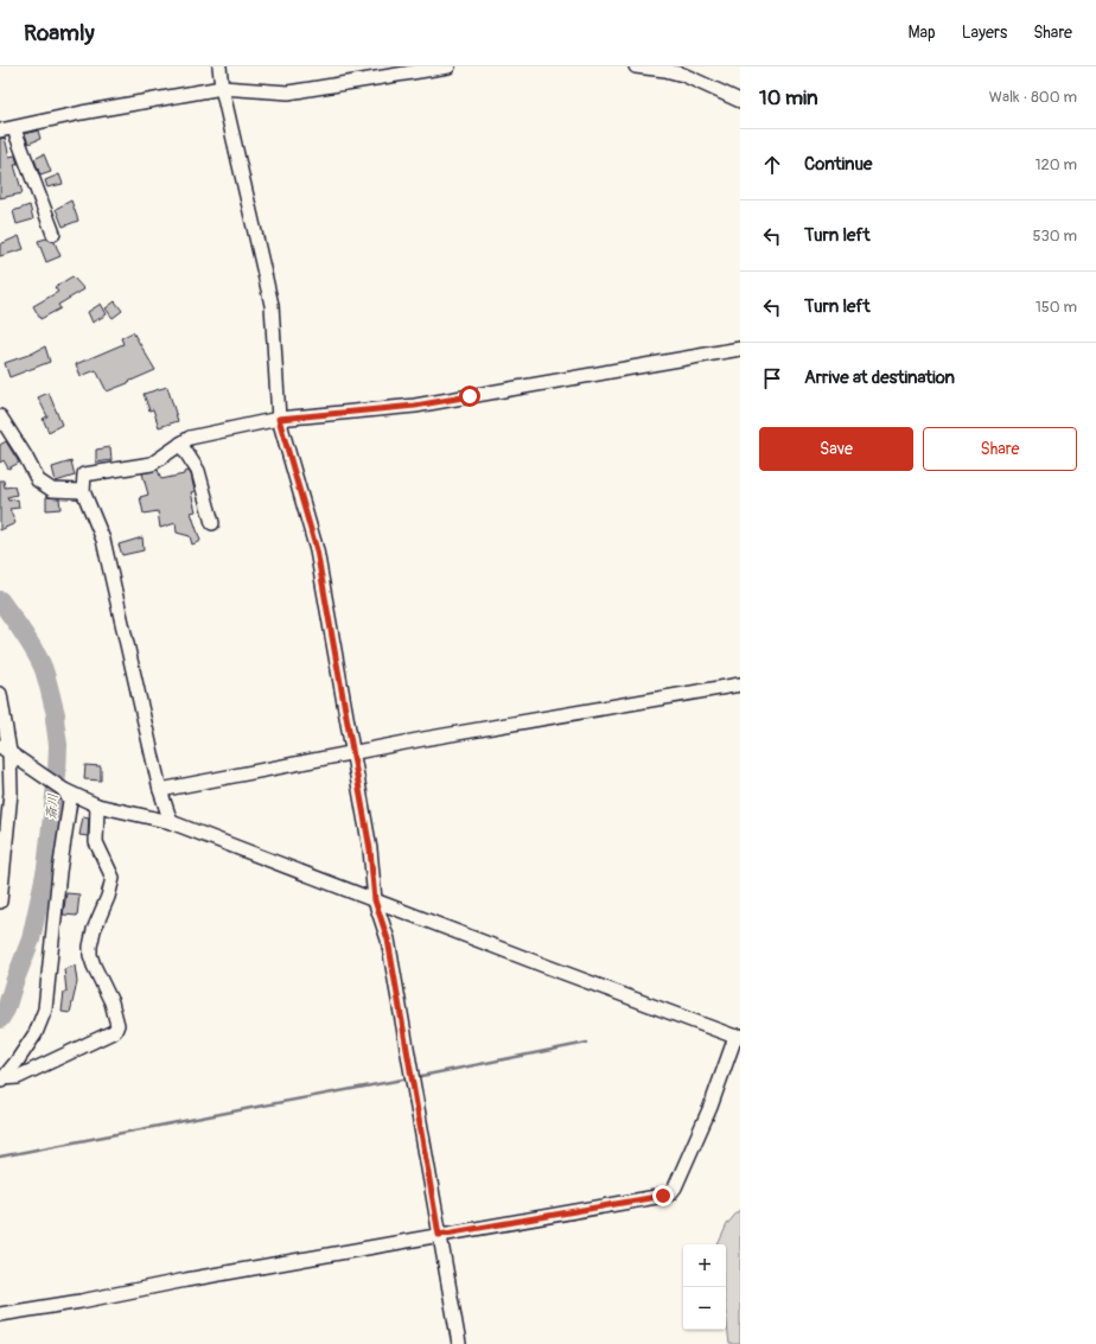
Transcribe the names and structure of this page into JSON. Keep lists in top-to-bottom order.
{
  "water": ["斎川"],
  "page": {
    "header": "Roamly",
    "nav": ["Map", "Layers", "Share"],
    "heading": ["10 min", "Walk · 800 m"],
    "list": [
      ["Continue", "120 m"],
      ["Turn left", "530 m"],
      ["Turn left", "150 m"],
      "Arrive at destination"
    ],
    "buttons": ["Save", "Share"],
    "map_buttons": ["+", "−"]
  }
}
